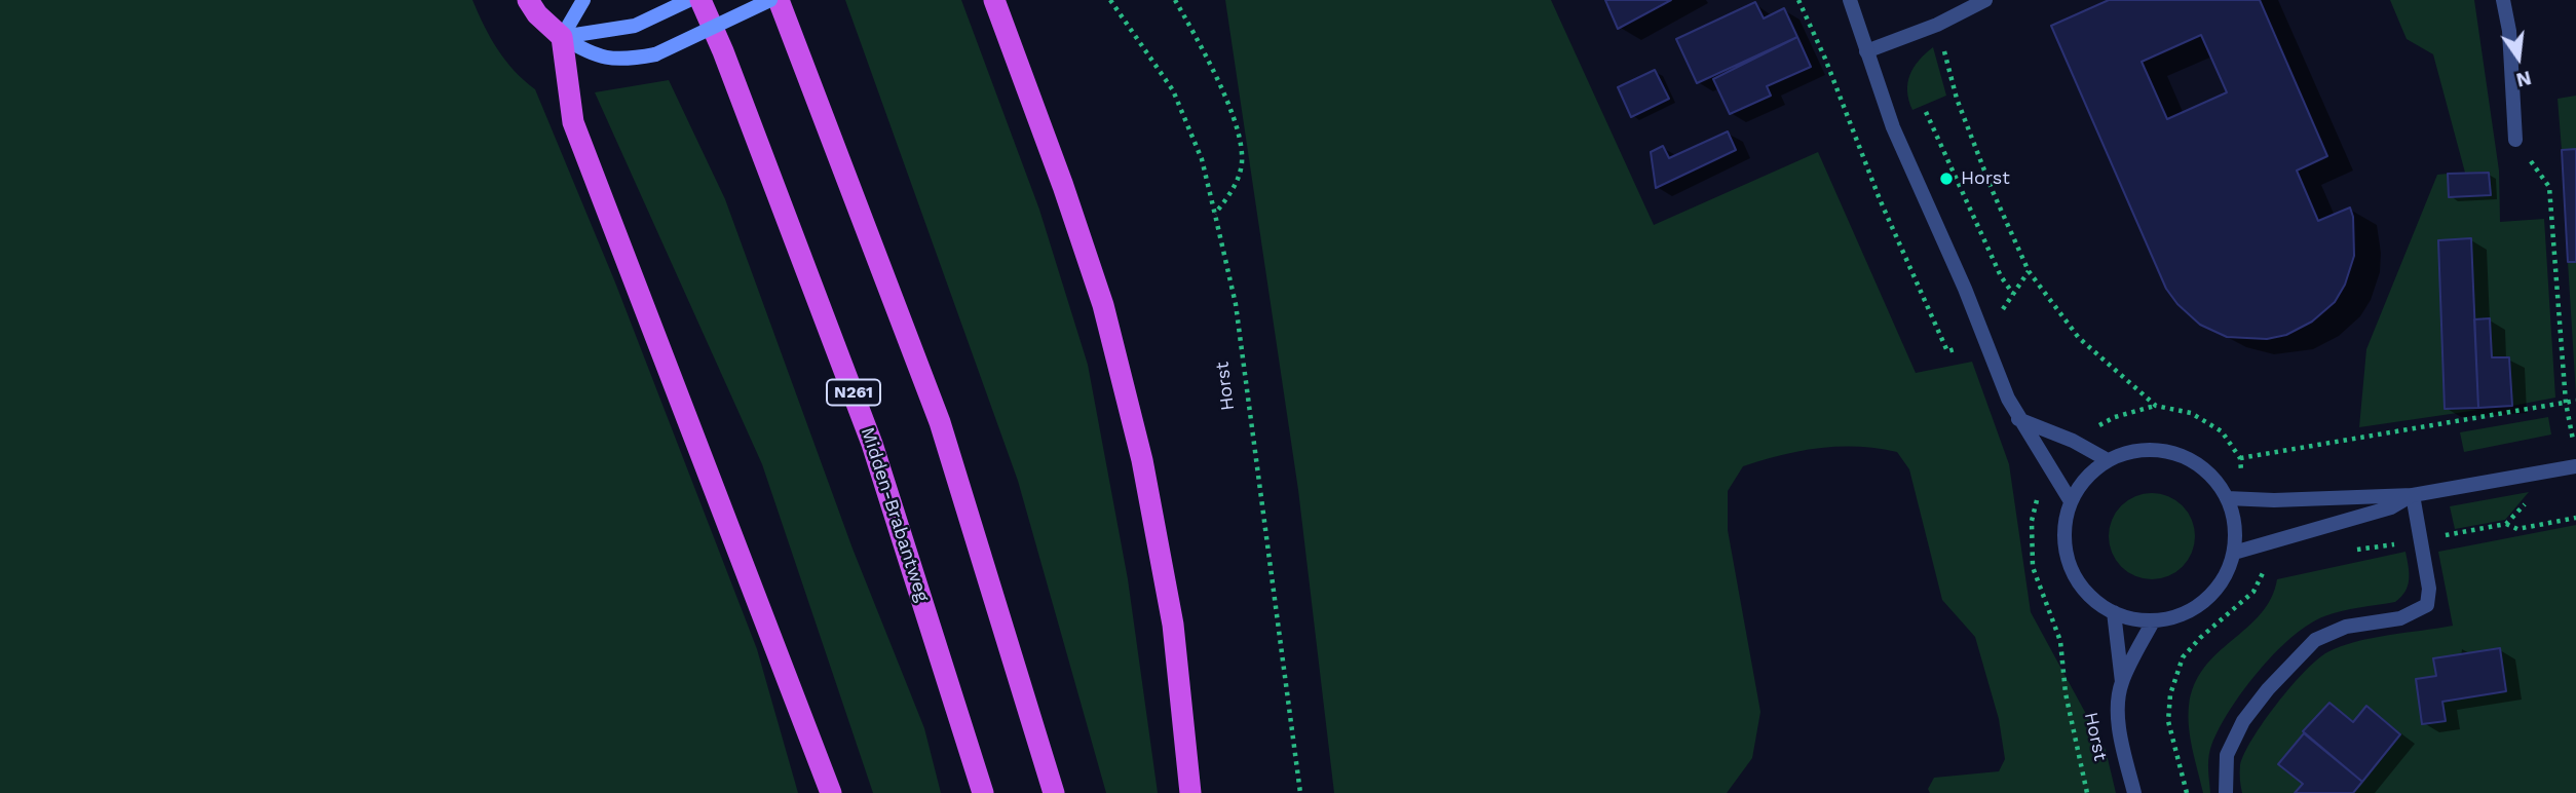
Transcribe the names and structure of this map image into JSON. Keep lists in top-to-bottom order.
{
  "streets": {
    "highway": ["N261", "Midden-Brabantweg"],
    "street": ["Horst"]
  },
  "places": ["Horst"],
  "north": "bottom"
}
